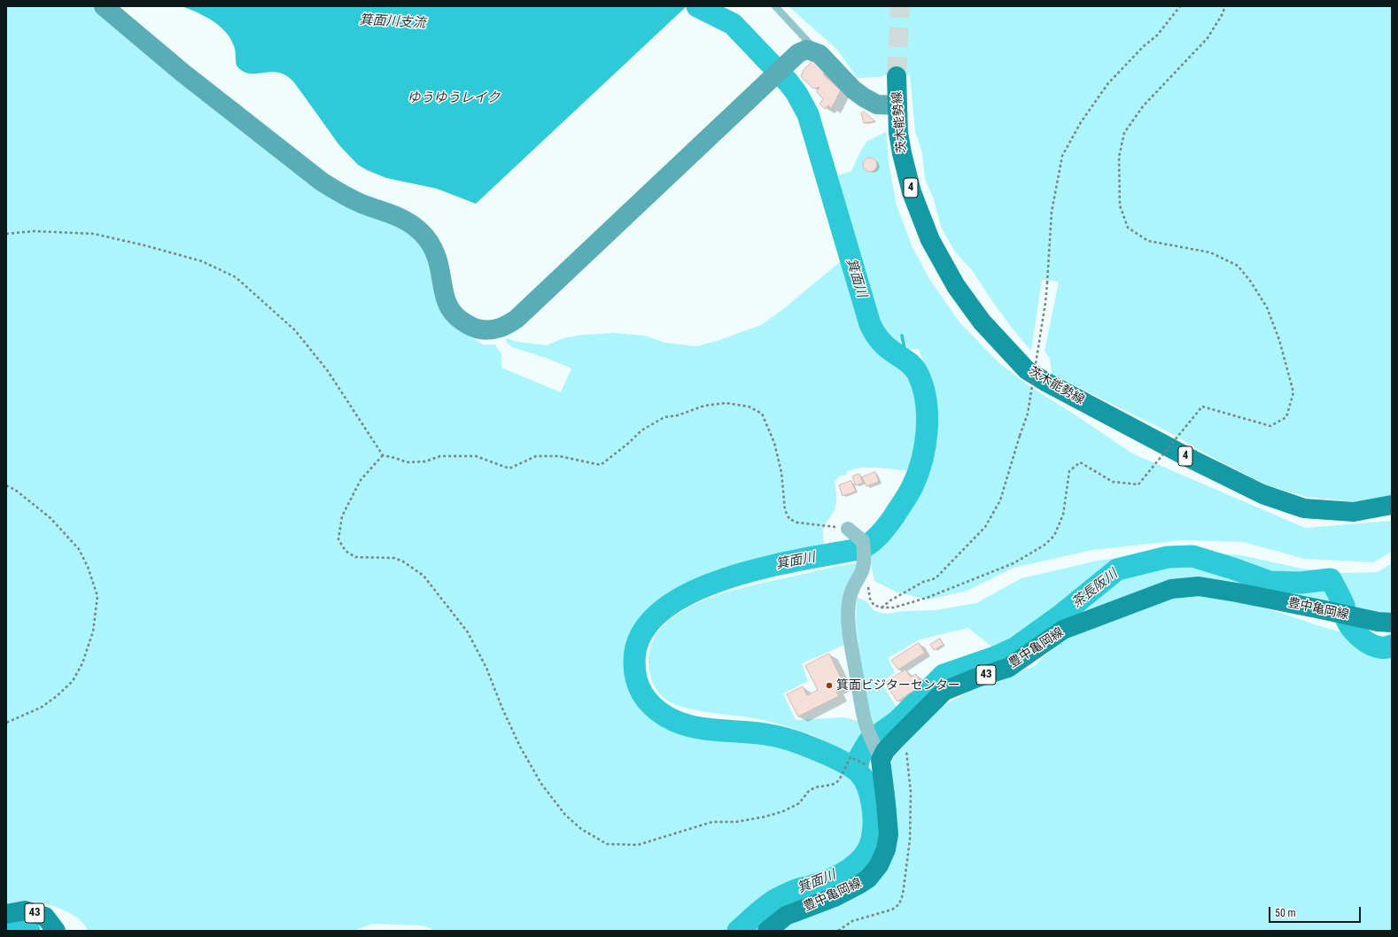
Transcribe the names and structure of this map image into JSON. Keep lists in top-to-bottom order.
{
  "streets": {
    "main road": [
      "茨木能勢線",
      "4",
      "豊中亀岡線",
      "43"
    ]
  },
  "water": [
    "箕面川支流",
    "ゆうゆうレイク",
    "箕面川",
    "茶長阪川"
  ],
  "places": ["箕面ビジターセンター"],
  "scale_bar": "50 m"
}
